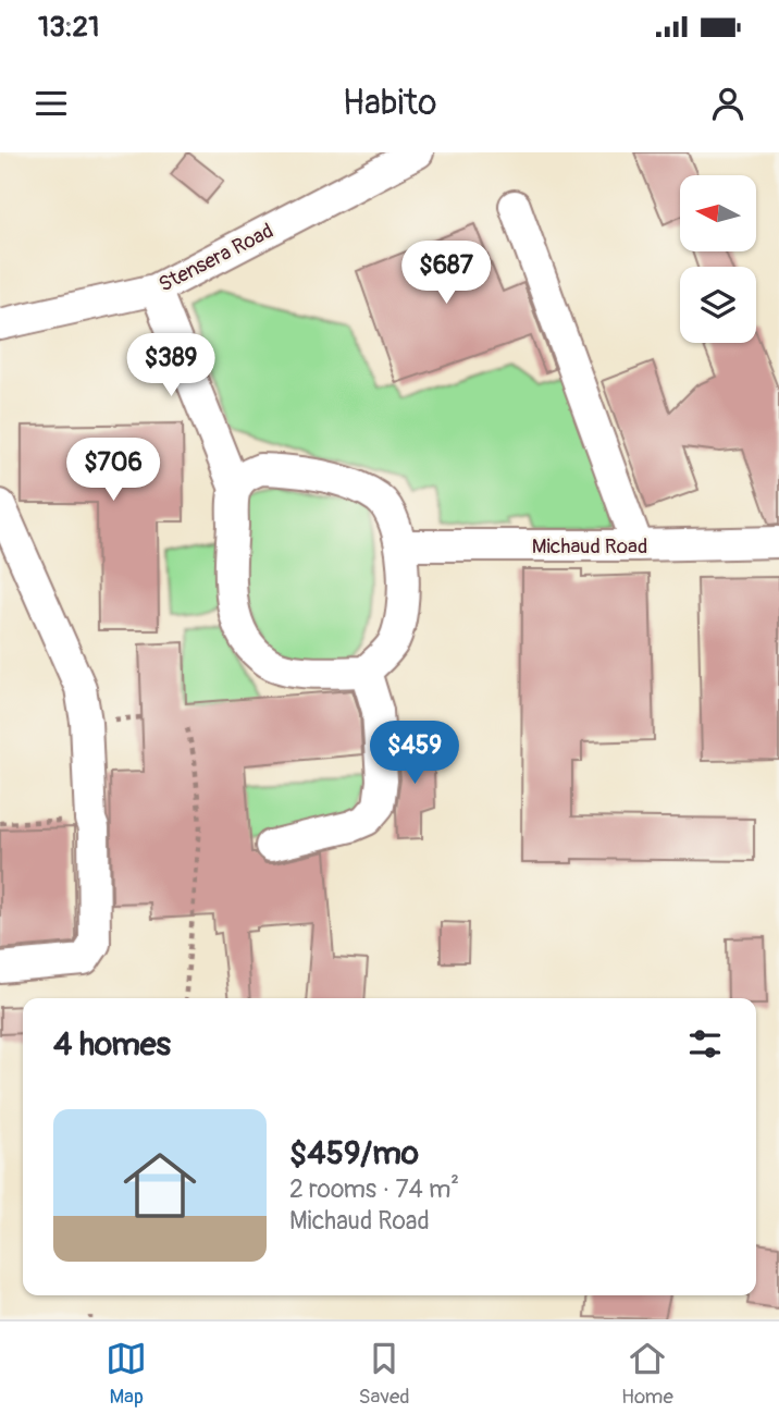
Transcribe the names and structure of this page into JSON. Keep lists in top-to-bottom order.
{
  "streets": {
    "street": ["Stensera Road", "Michaud Road"]
  },
  "north": "left",
  "page": {
    "status": "13:21",
    "header": "Habito",
    "price": [
      "$687",
      "$389",
      "$706",
      "$459"
    ],
    "heading": "4 homes",
    "list": [
      {
        "name": "$459/mo",
        "note": "2 rooms · 74 m² · Michaud Road"
      }
    ],
    "tabs": ["Map", "Saved", "Home"]
  }
}
